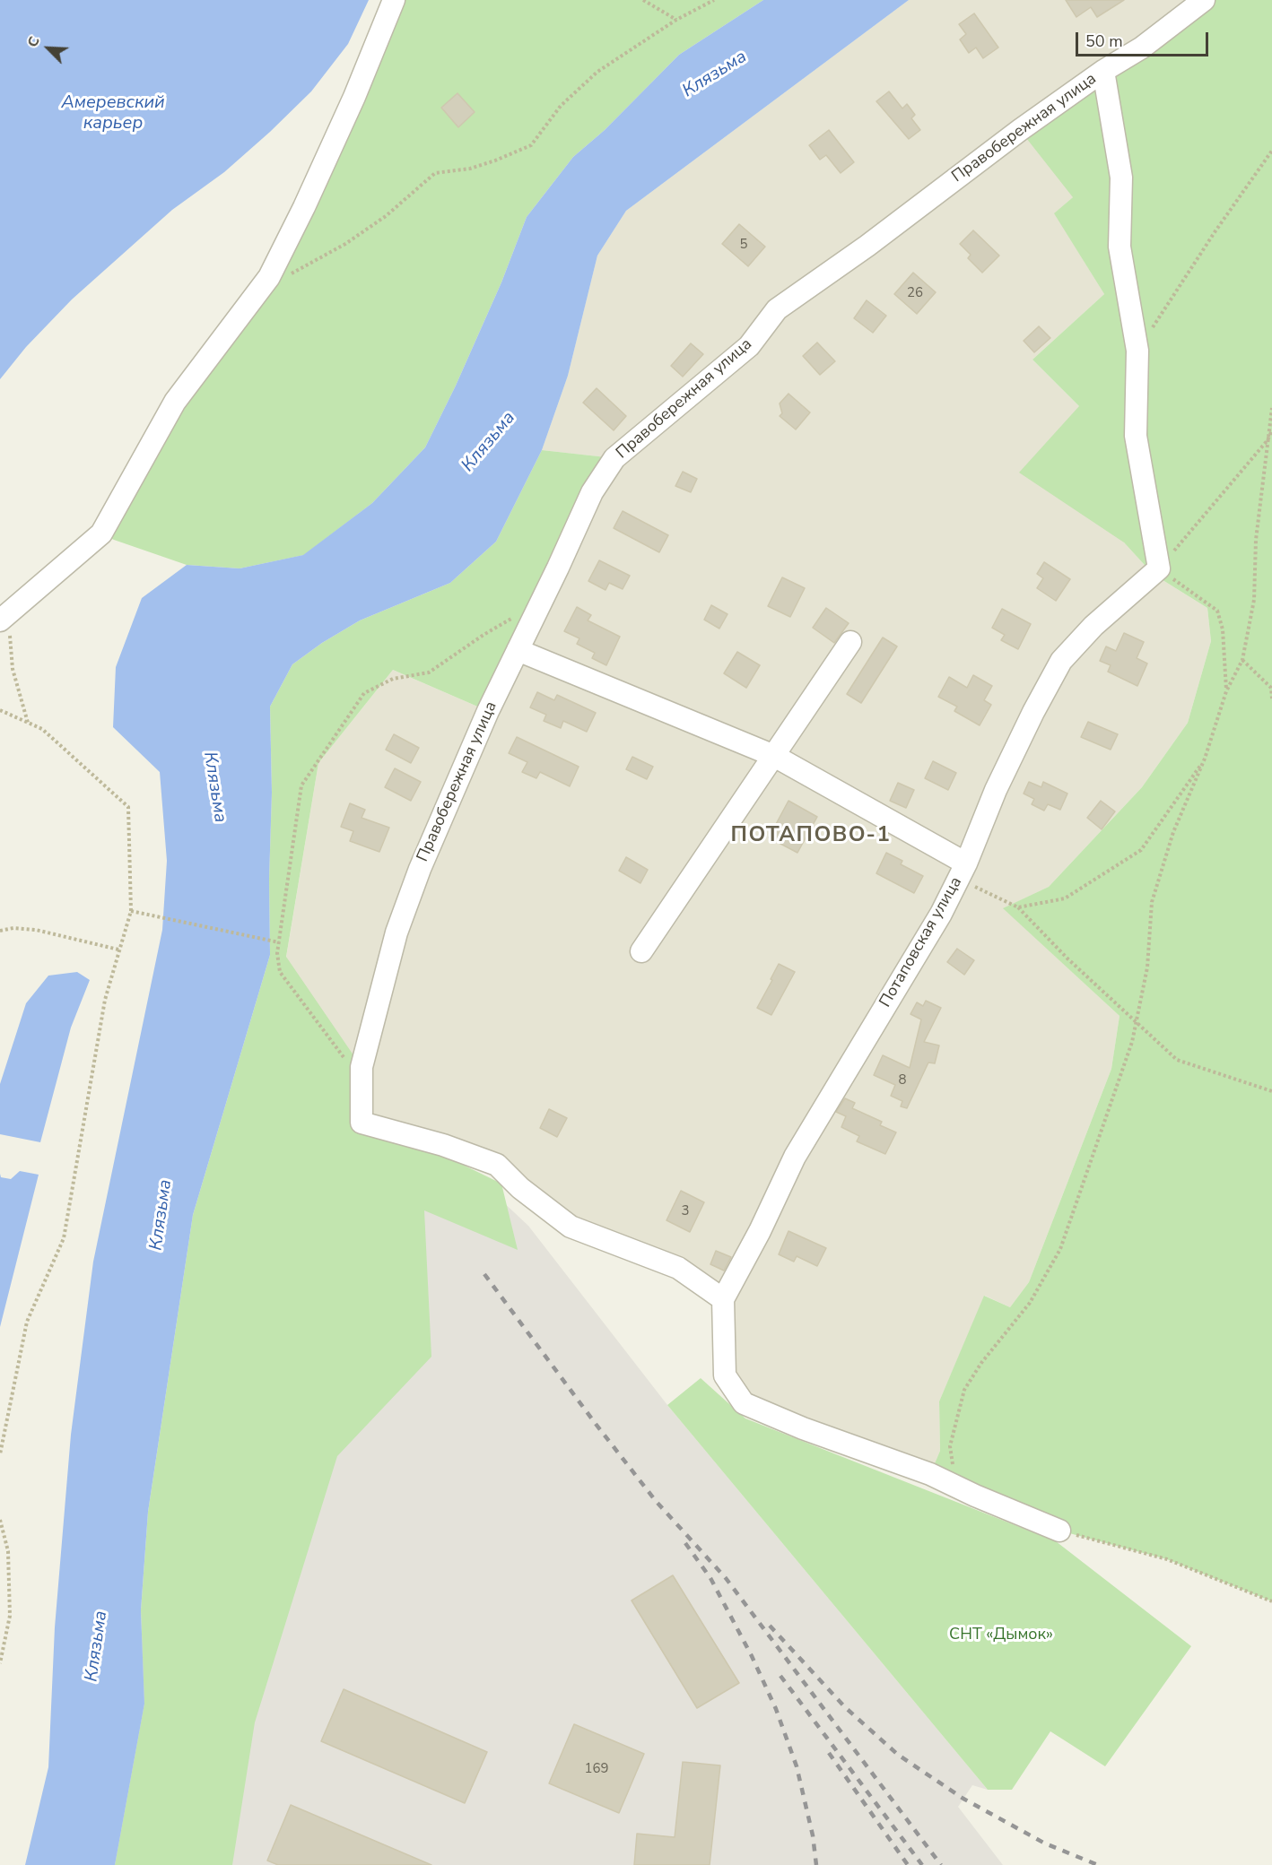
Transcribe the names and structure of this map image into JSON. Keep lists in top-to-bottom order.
{
  "streets": {
    "street": ["Правобережная улица", "Потаповская улица"]
  },
  "crossings": [
    ["Правобережная улица", "Потаповская улица"]
  ],
  "districts": ["ПОТАПОВО-1"],
  "water": ["Клязьма", "Амеревский карьер"],
  "parks": ["СНТ «Дымок»"],
  "house_numbers": [
    "5",
    "26",
    "8",
    "3",
    "169"
  ],
  "scale_bar": "50 m",
  "north": "top left"
}
